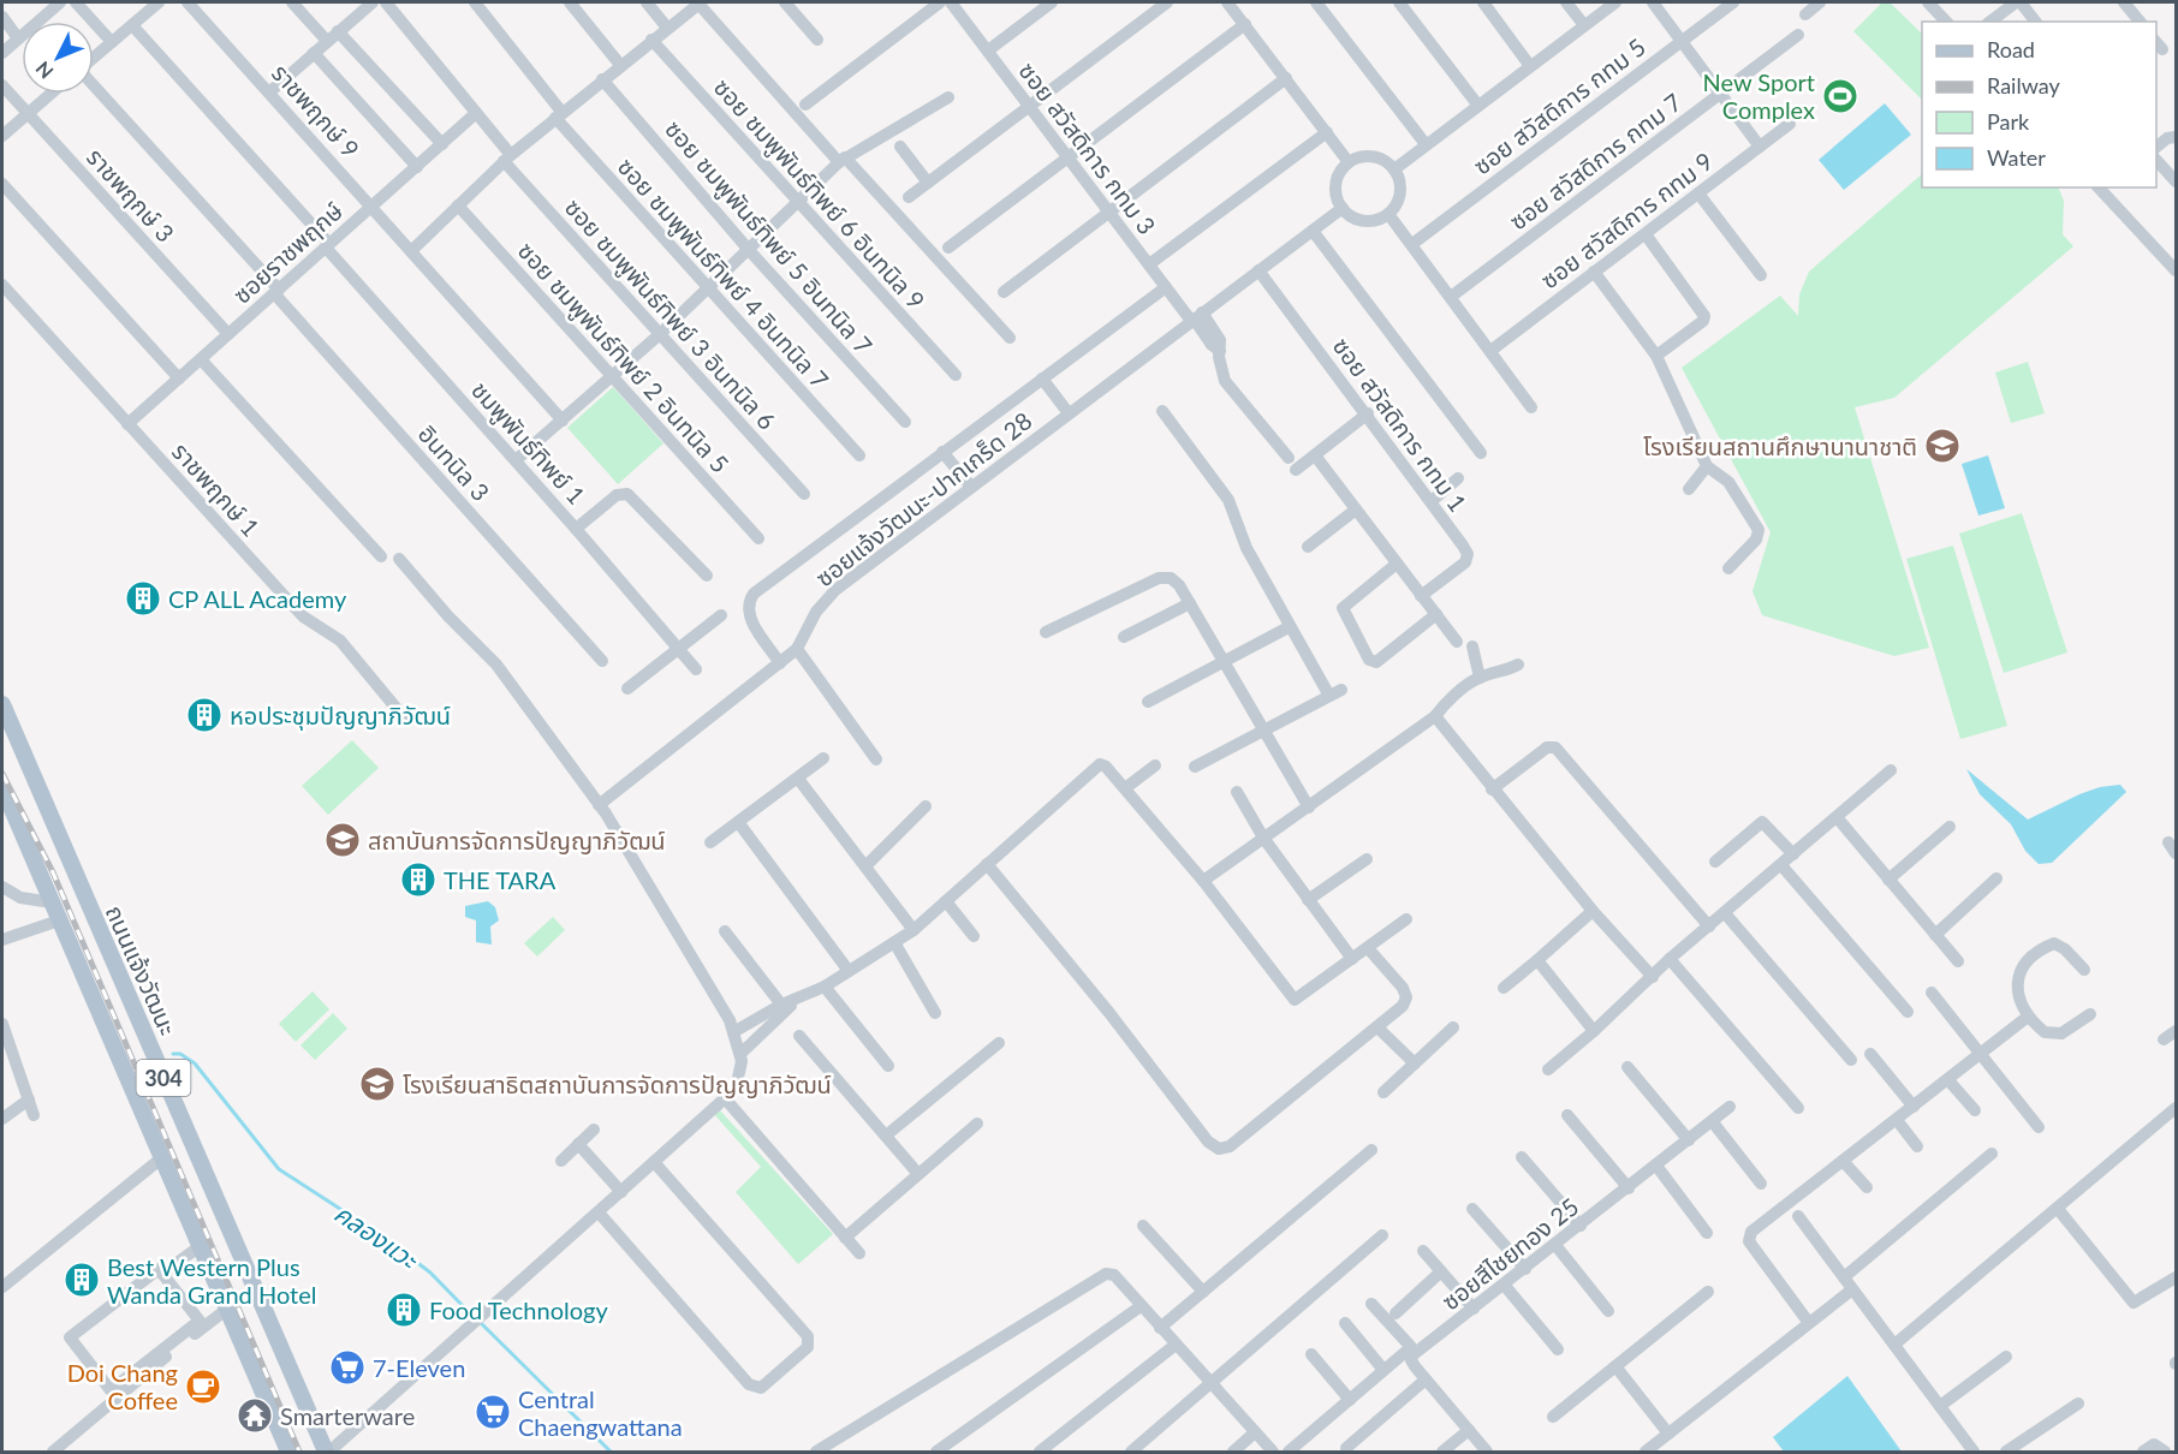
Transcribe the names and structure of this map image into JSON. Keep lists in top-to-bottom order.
{
  "streets": {
    "main road": ["ถนนแจ้งวัฒนะ", "304"],
    "street": [
      "ซอย สวัสดิการ กทม 5",
      "ราชพฤกษ์ 9",
      "ซอย สวัสดิการ กทม 3",
      "ซอย สวัสดิการ กทม 7",
      "ซอย ชมพูพันธ์ทิพย์ 6 อินทนิล 9",
      "ราชพฤกษ์ 3",
      "ซอย สวัสดิการ กทม 9",
      "ซอย ชมพูพันธ์ทิพย์ 5 อินทนิล 7",
      "ซอยราชพฤกษ์",
      "ซอย ชมพูพันธ์ทิพย์ 4 อินทนิล 7",
      "ซอย ชมพูพันธ์ทิพย์ 3 อินทนิล 6",
      "ซอย ชมพูพันธ์ทิพย์ 2 อินทนิล 5",
      "ซอย สวัสดิการ กทม 1",
      "ชมพูพันธ์ทิพย์ 1",
      "อินทนิล 3",
      "ราชพฤกษ์ 1",
      "ซอยแจ้งวัฒนะ-ปากเกร็ด 28",
      "ซอยสีไชยทอง 25"
    ]
  },
  "crossings": [
    ["ราชพฤกษ์ 9", "ซอยราชพฤกษ์"],
    ["ซอย สวัสดิการ กทม 3", "ซอยแจ้งวัฒนะ-ปากเกร็ด 28"],
    ["ราชพฤกษ์ 3", "ซอยราชพฤกษ์"],
    ["ซอยราชพฤกษ์", "ซอย ชมพูพันธ์ทิพย์ 3 อินทนิล 6"],
    ["ซอยราชพฤกษ์", "ชมพูพันธ์ทิพย์ 1"],
    ["ซอยราชพฤกษ์", "อินทนิล 3"],
    ["ซอยราชพฤกษ์", "ราชพฤกษ์ 1"],
    ["ซอย สวัสดิการ กทม 1", "ซอยแจ้งวัฒนะ-ปากเกร็ด 28"]
  ],
  "water": ["คลองแวะ"],
  "places": {
    "sports": ["New Sport Complex"],
    "school or university": ["โรงเรียนสถานศึกษานานาชาติ", "สถาบันการจัดการปัญญาภิวัฒน์", "โรงเรียนสาธิตสถาบันการจัดการปัญญาภิวัฒน์"],
    "building": [
      "CP ALL Academy",
      "หอประชุมปัญญาภิวัฒน์",
      "THE TARA",
      "Best Western Plus Wanda Grand Hotel",
      "Food Technology"
    ],
    "supermarket": ["7-Eleven", "Central Chaengwattana"],
    "cafe": ["Doi Chang Coffee"],
    "temple": ["Smarterware"]
  },
  "legend": [
    "Road",
    "Railway",
    "Park",
    "Water"
  ],
  "north": "bottom left"
}
